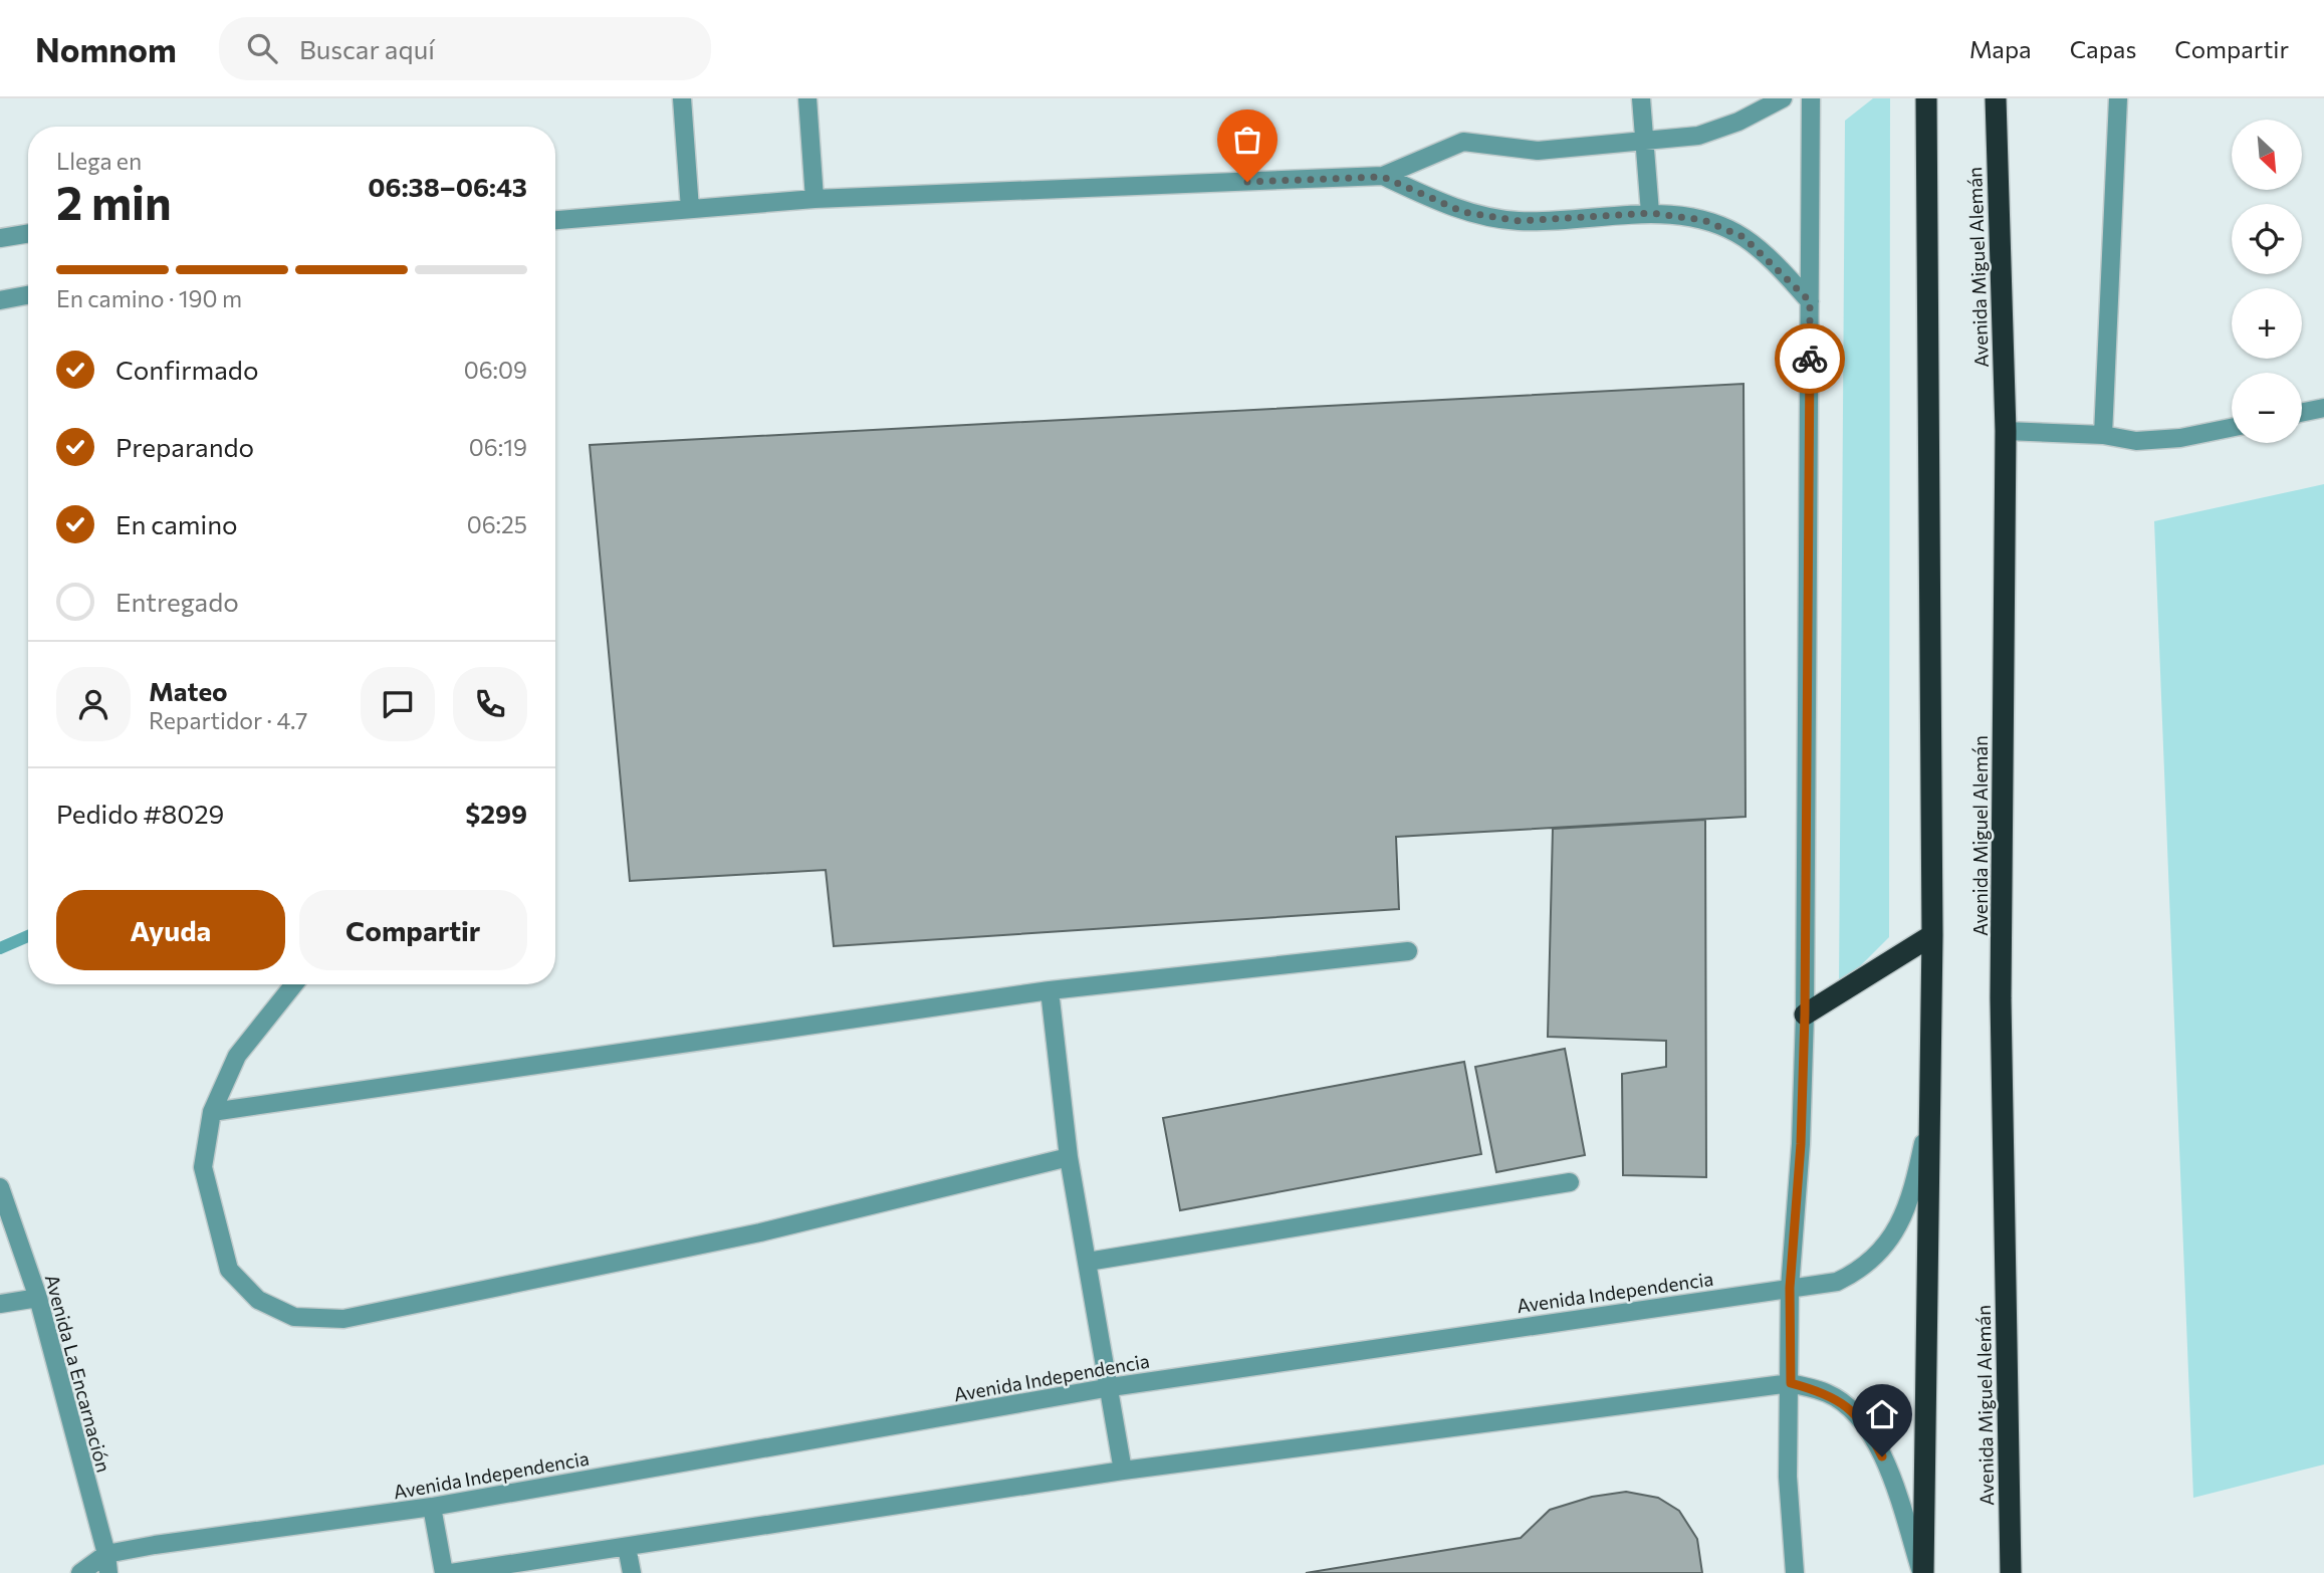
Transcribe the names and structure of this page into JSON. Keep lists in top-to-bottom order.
{
  "streets": {
    "highway": ["Avenida Miguel Alemán"],
    "street": ["Avenida Independencia", "Avenida La Encarnación"]
  },
  "crossings": [
    ["Avenida Independencia", "Avenida La Encarnación"]
  ],
  "north": "bottom right",
  "page": {
    "header": "Nomnom",
    "search": "Buscar aquí",
    "nav": ["Mapa", "Capas", "Compartir"],
    "map_buttons": ["+", "−"],
    "heading": ["2 min", "Llega en", "06:38–06:43"],
    "panel": [
      "Mateo",
      "Repartidor · 4.7",
      "Pedido #8029",
      "$299"
    ],
    "bar": "En camino · 190 m",
    "list": [
      ["Confirmado", "06:09"],
      ["Preparando", "06:19"],
      ["En camino", "06:25"],
      "Entregado"
    ],
    "buttons": ["Ayuda", "Compartir"]
  }
}
